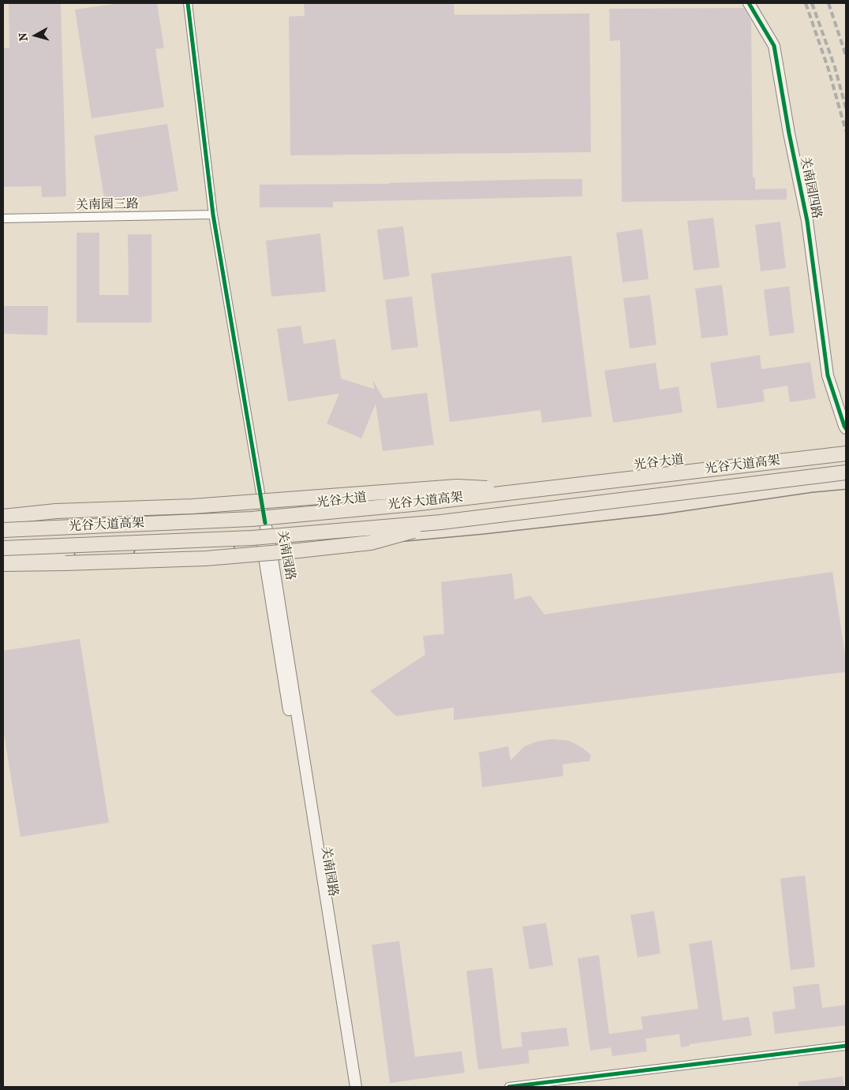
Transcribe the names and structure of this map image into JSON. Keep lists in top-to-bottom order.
{
  "streets": {
    "highway": ["光谷大道高架"],
    "main road": ["关南园四路", "光谷大道", "关南园路"],
    "street": ["关南园三路"]
  },
  "crossings": [
    ["光谷大道", "光谷大道高架"],
    ["光谷大道", "关南园路"]
  ],
  "north": "left"
}
